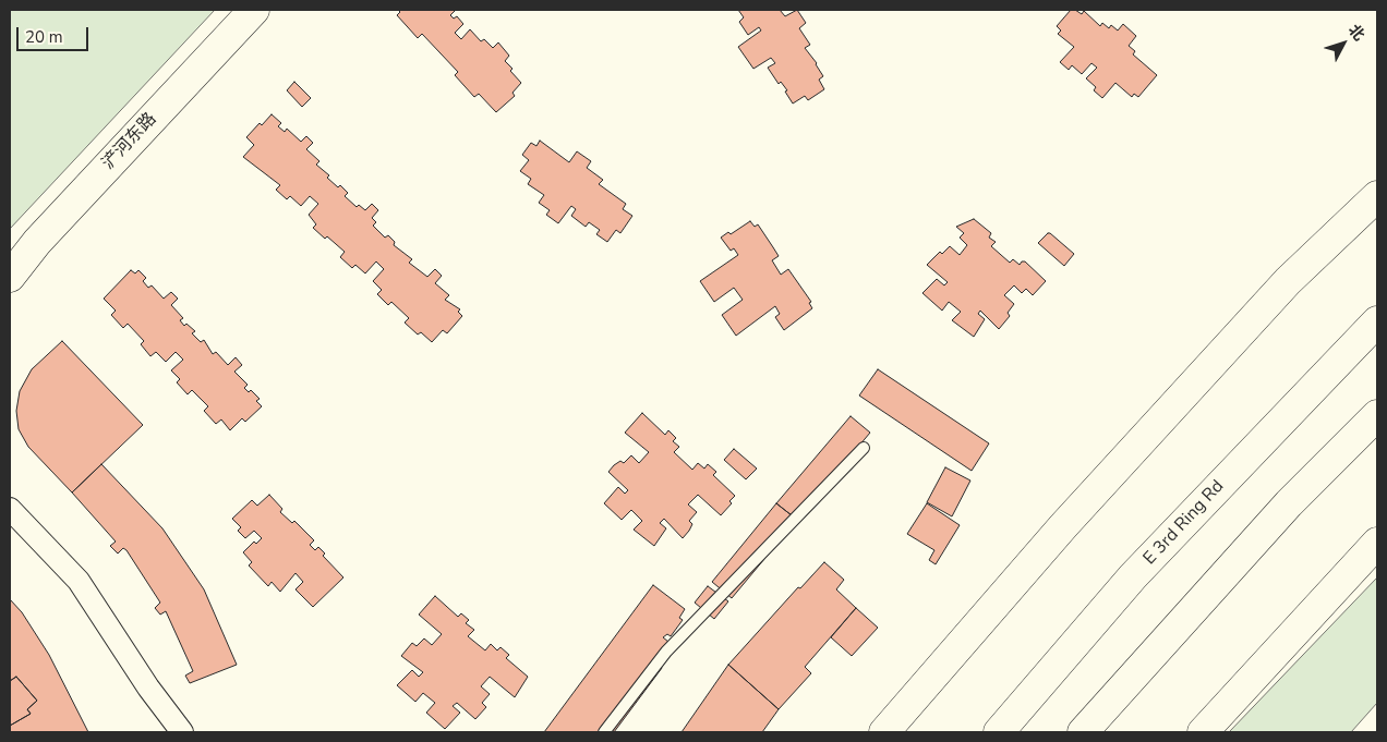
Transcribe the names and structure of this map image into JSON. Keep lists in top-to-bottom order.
{
  "streets": {
    "main road": ["浐河东路", "E 3rd Ring Rd"]
  },
  "scale_bar": "20 m",
  "north": "top right"
}
